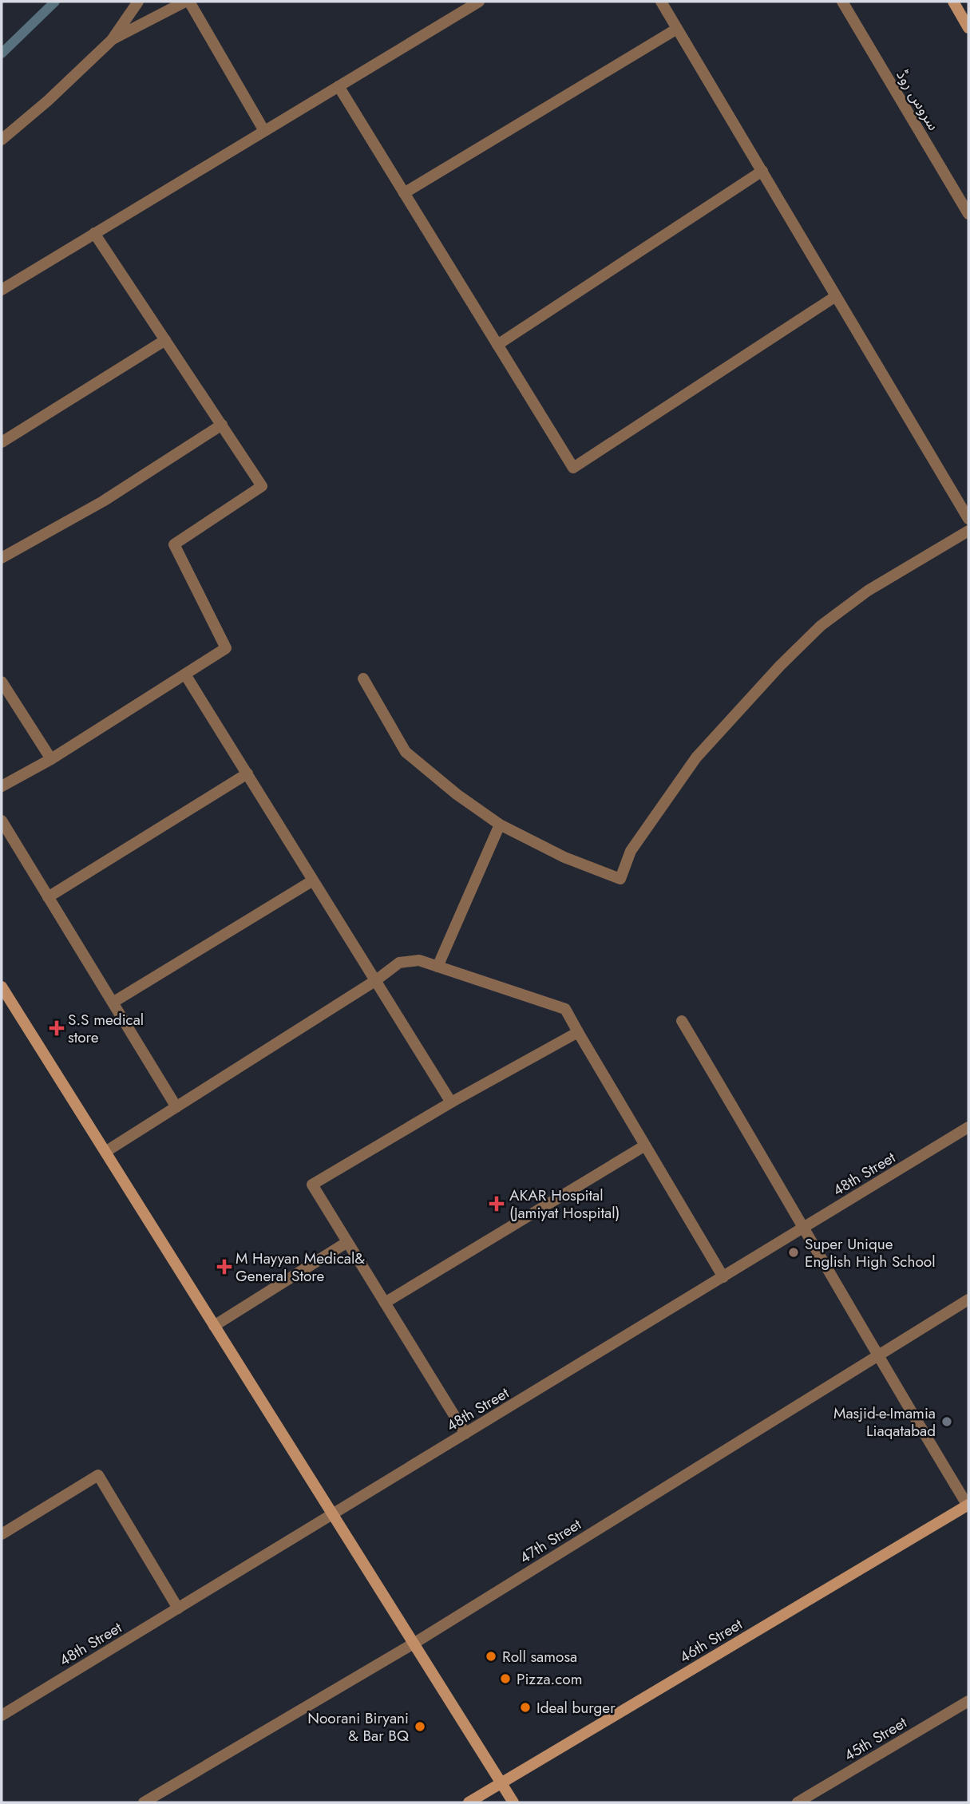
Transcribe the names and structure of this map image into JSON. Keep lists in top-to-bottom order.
{
  "streets": {
    "street": [
      "سروس روڈ",
      "48th Street",
      "47th Street",
      "46th Street",
      "45th Street"
    ]
  },
  "places": {
    "health": ["S.S medical store", "AKAR Hospital (Jamiyat Hospital)", "M Hayyan Medical& General Store"],
    "other": [
      "Super Unique English High School",
      "Masjid-e-Imamia Liaqatabad",
      "Roll samosa",
      "Pizza.com",
      "Ideal burger",
      "Noorani Biryani & Bar BQ"
    ]
  }
}
